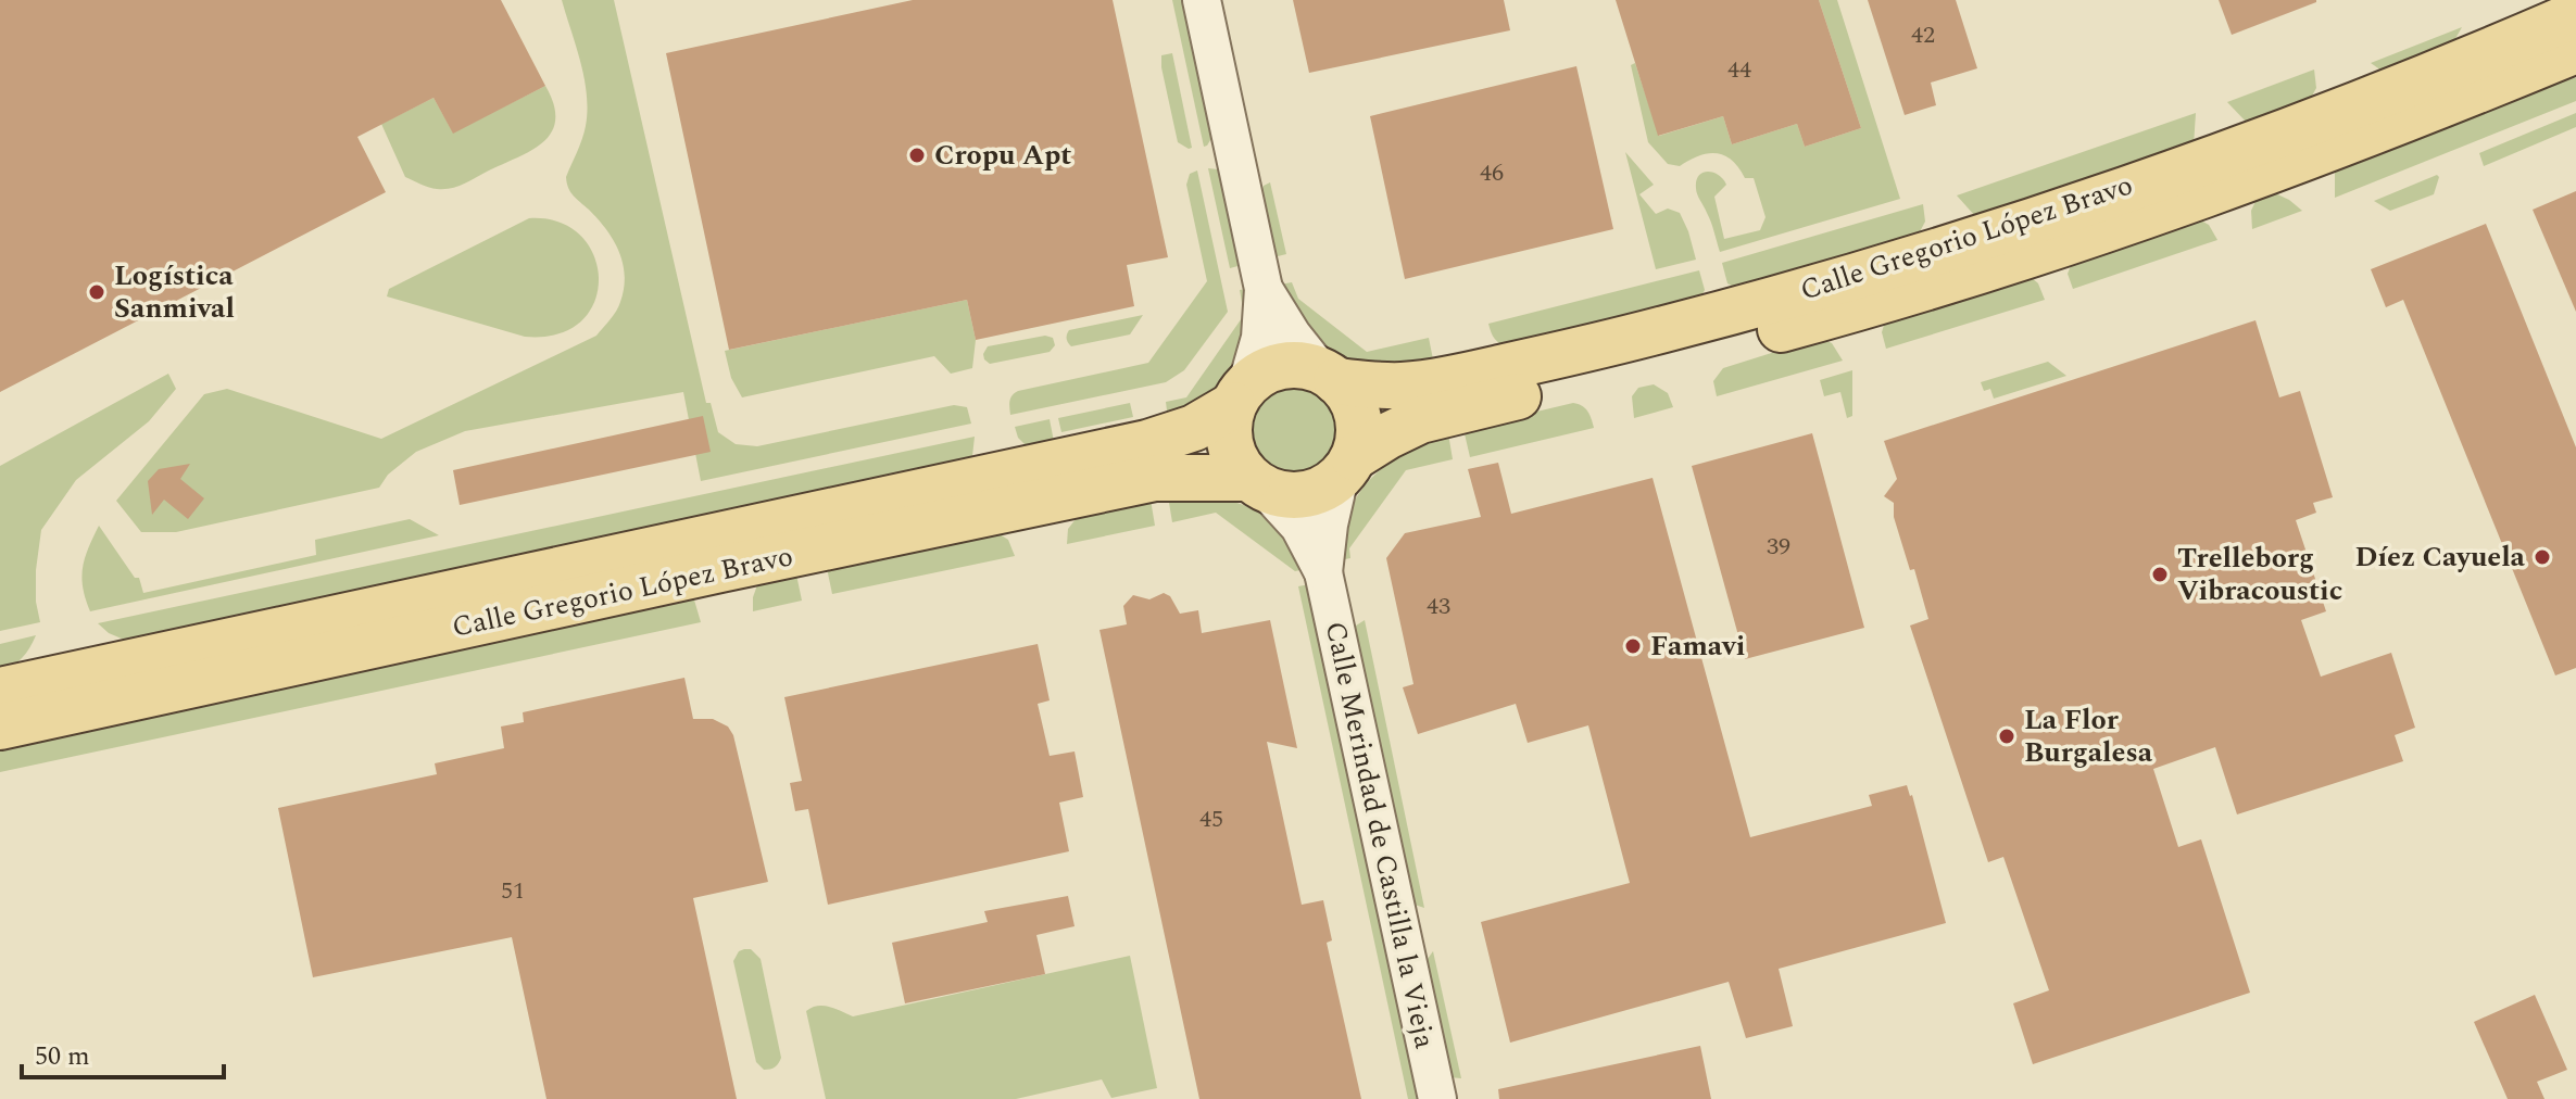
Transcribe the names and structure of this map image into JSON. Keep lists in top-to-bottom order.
{
  "streets": {
    "main road": ["Calle Gregorio López Bravo"],
    "street": ["Calle Merindad de Castilla la Vieja"]
  },
  "crossings": [
    ["Calle Gregorio López Bravo", "Calle Merindad de Castilla la Vieja"]
  ],
  "places": [
    "Cropu Apt",
    "Logística Sanmival",
    "Díez Cayuela",
    "Trelleborg Vibracoustic",
    "Famavi",
    "La Flor Burgalesa"
  ],
  "house_numbers": [
    "42",
    "44",
    "46",
    "39",
    "43",
    "45",
    "51"
  ],
  "scale_bar": "50 m"
}
